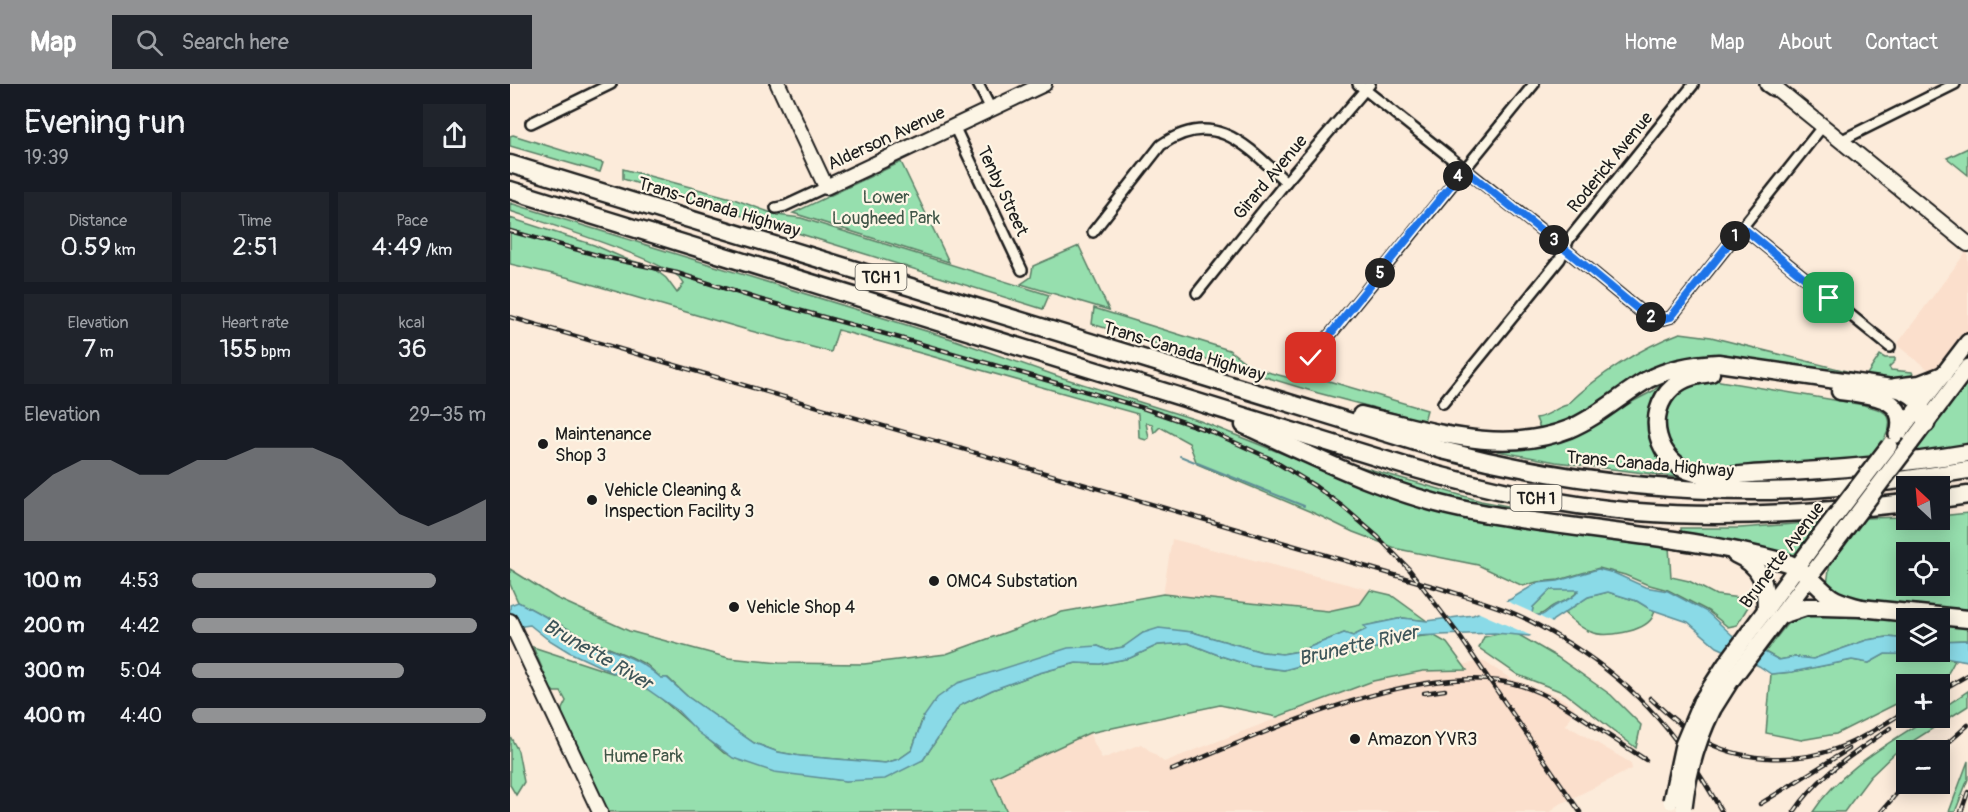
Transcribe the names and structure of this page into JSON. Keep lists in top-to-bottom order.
{
  "streets": {
    "highway": ["Trans-Canada Highway", "TCH 1"],
    "main road": ["Alderson Avenue", "Brunette Avenue"],
    "street": ["Roderick Avenue", "Girard Avenue", "Tenby Street"]
  },
  "crossings": [
    ["Alderson Avenue", "Tenby Street"]
  ],
  "water": ["Brunette River"],
  "parks": ["Lower Lougheed Park", "Hume Park"],
  "places": [
    "Maintenance Shop 3",
    "Vehicle Cleaning & Inspection Facility 3",
    "OMC4 Substation",
    "Vehicle Shop 4",
    "Amazon YVR3"
  ],
  "north": "top left",
  "page": {
    "header": "Map",
    "search": "Search here",
    "nav": [
      "Home",
      "Map",
      "About",
      "Contact"
    ],
    "heading": ["Evening run", "19:39"],
    "pins": [
      "4",
      "1",
      "3",
      "5",
      "2"
    ],
    "stats": [
      ["Distance", "0.59 km"],
      ["Time", "2:51"],
      ["Pace", "4:49 /km"],
      ["Elevation", "7 m"],
      ["Heart rate", "155 bpm"],
      ["kcal", "36"]
    ],
    "chart": ["Elevation", "29–35 m"],
    "map_buttons": ["+", "−"],
    "list": [
      {
        "name": "100 m",
        "note": "4:53"
      },
      {
        "name": "200 m",
        "note": "4:42"
      },
      {
        "name": "300 m",
        "note": "5:04"
      },
      {
        "name": "400 m",
        "note": "4:40"
      }
    ]
  }
}
